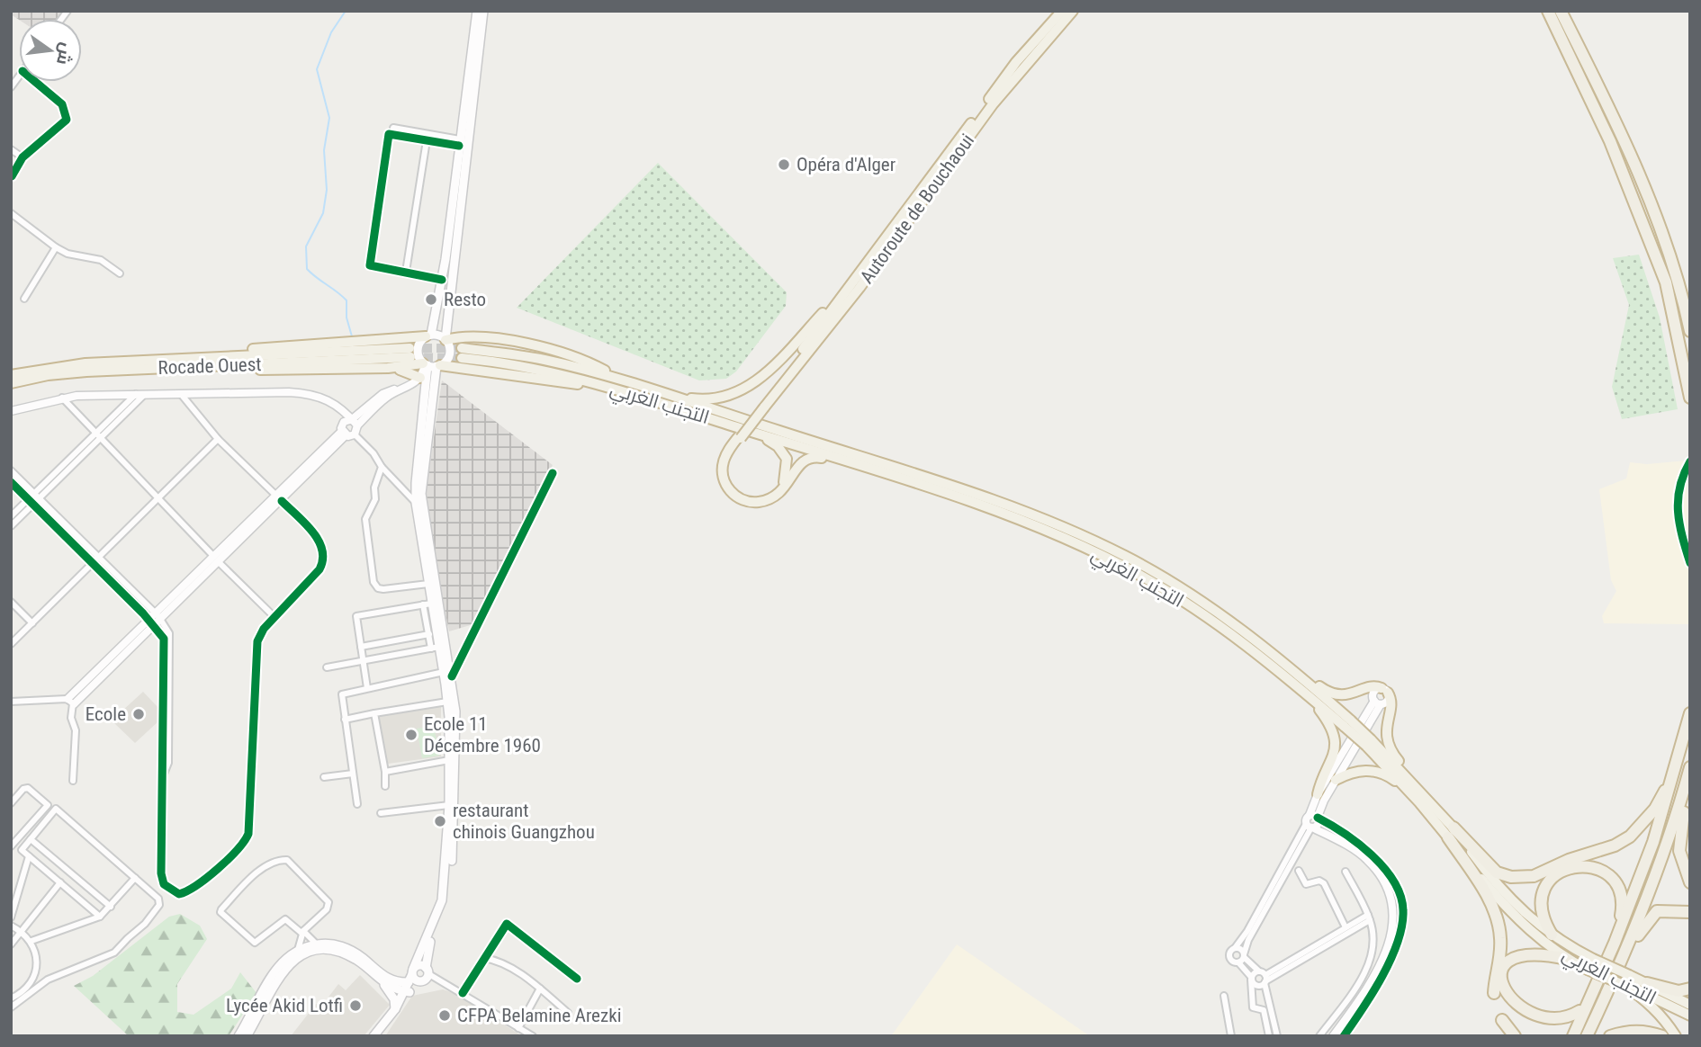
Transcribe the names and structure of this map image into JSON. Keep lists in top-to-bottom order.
{
  "streets": {
    "highway": ["Autoroute de Bouchaoui", "Rocade Ouest", "التجنب الغربي"]
  },
  "places": [
    "Opéra d'Alger",
    "Resto",
    "Ecole",
    "Ecole 11 Décembre 1960",
    "restaurant chinois Guangzhou",
    "Lycée Akid Lotfi",
    "CFPA Belamine Arezki"
  ],
  "north": "right"
}
